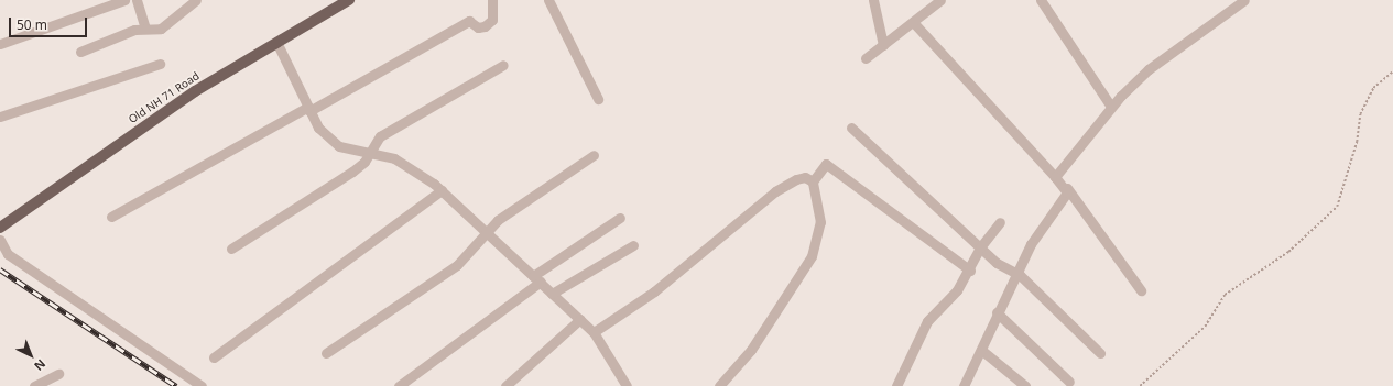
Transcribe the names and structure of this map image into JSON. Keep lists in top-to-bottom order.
{
  "streets": {
    "main road": ["Old NH 71 Road"]
  },
  "scale_bar": "50 m",
  "north": "bottom right"
}
